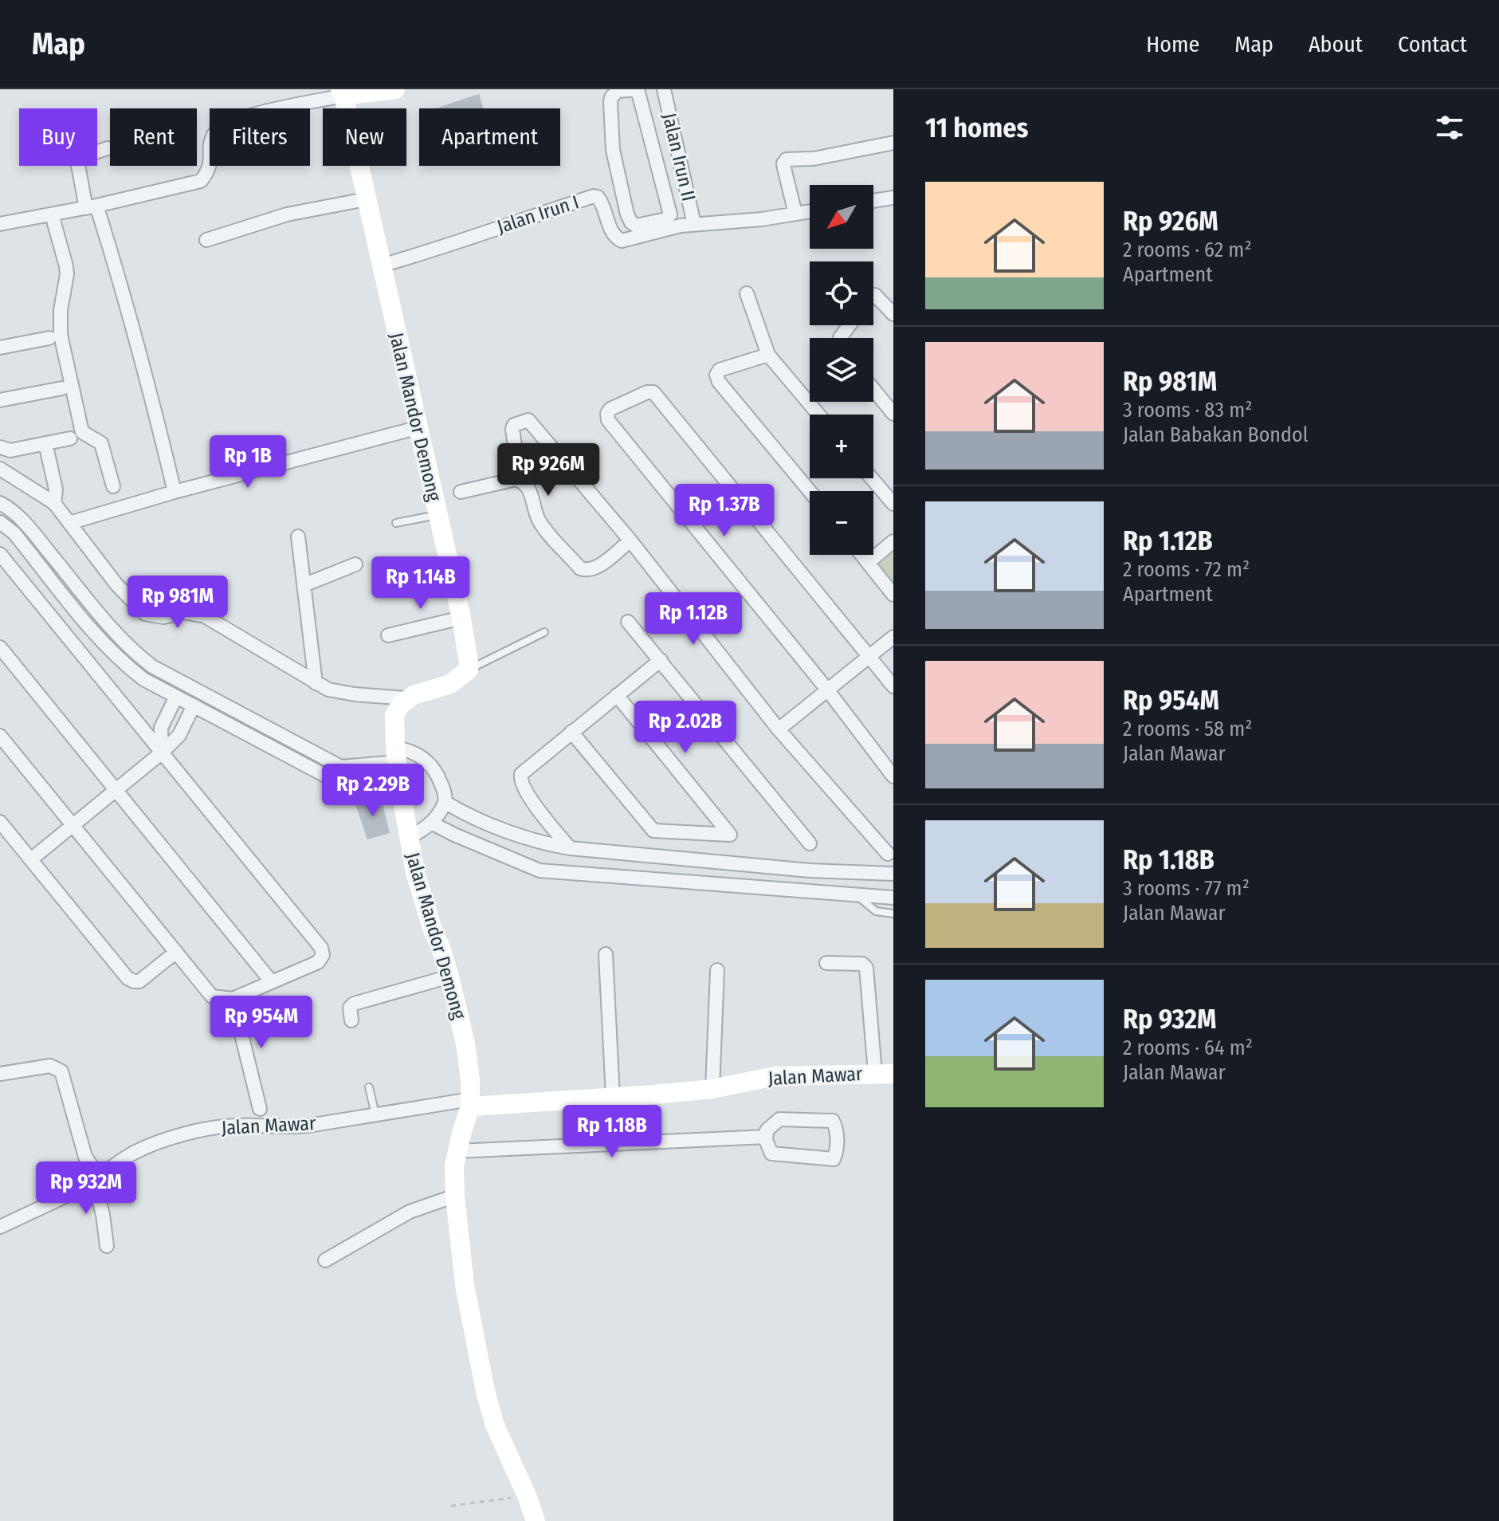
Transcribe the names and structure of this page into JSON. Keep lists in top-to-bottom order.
{
  "streets": {
    "main road": ["Jalan Mandor Demong", "Jalan Mawar"],
    "street": ["Jalan Irun II", "Jalan Irun I"]
  },
  "crossings": [
    ["Jalan Irun II", "Jalan Irun I"],
    ["Jalan Irun I", "Jalan Mandor Demong"],
    ["Jalan Mandor Demong", "Jalan Mawar"]
  ],
  "north": "bottom left",
  "page": {
    "header": "Map",
    "nav": [
      "Home",
      "Map",
      "About",
      "Contact"
    ],
    "heading": "11 homes",
    "chip": [
      "Buy",
      "Rent",
      "Filters",
      "New",
      "Apartment"
    ],
    "list": [
      {
        "name": "Rp 926M",
        "note": "2 rooms · 62 m² · Apartment"
      },
      {
        "name": "Rp 981M",
        "note": "3 rooms · 83 m² · Jalan Babakan Bondol"
      },
      {
        "name": "Rp 1.12B",
        "note": "2 rooms · 72 m² · Apartment"
      },
      {
        "name": "Rp 954M",
        "note": "2 rooms · 58 m² · Jalan Mawar"
      },
      {
        "name": "Rp 1.18B",
        "note": "3 rooms · 77 m² · Jalan Mawar"
      },
      {
        "name": "Rp 932M",
        "note": "2 rooms · 64 m² · Jalan Mawar"
      }
    ],
    "map_buttons": ["+", "−"],
    "price": [
      "Rp 1B",
      "Rp 926M",
      "Rp 1.37B",
      "Rp 1.14B",
      "Rp 981M",
      "Rp 1.12B",
      "Rp 2.02B",
      "Rp 2.29B",
      "Rp 954M",
      "Rp 1.18B",
      "Rp 932M"
    ]
  }
}
